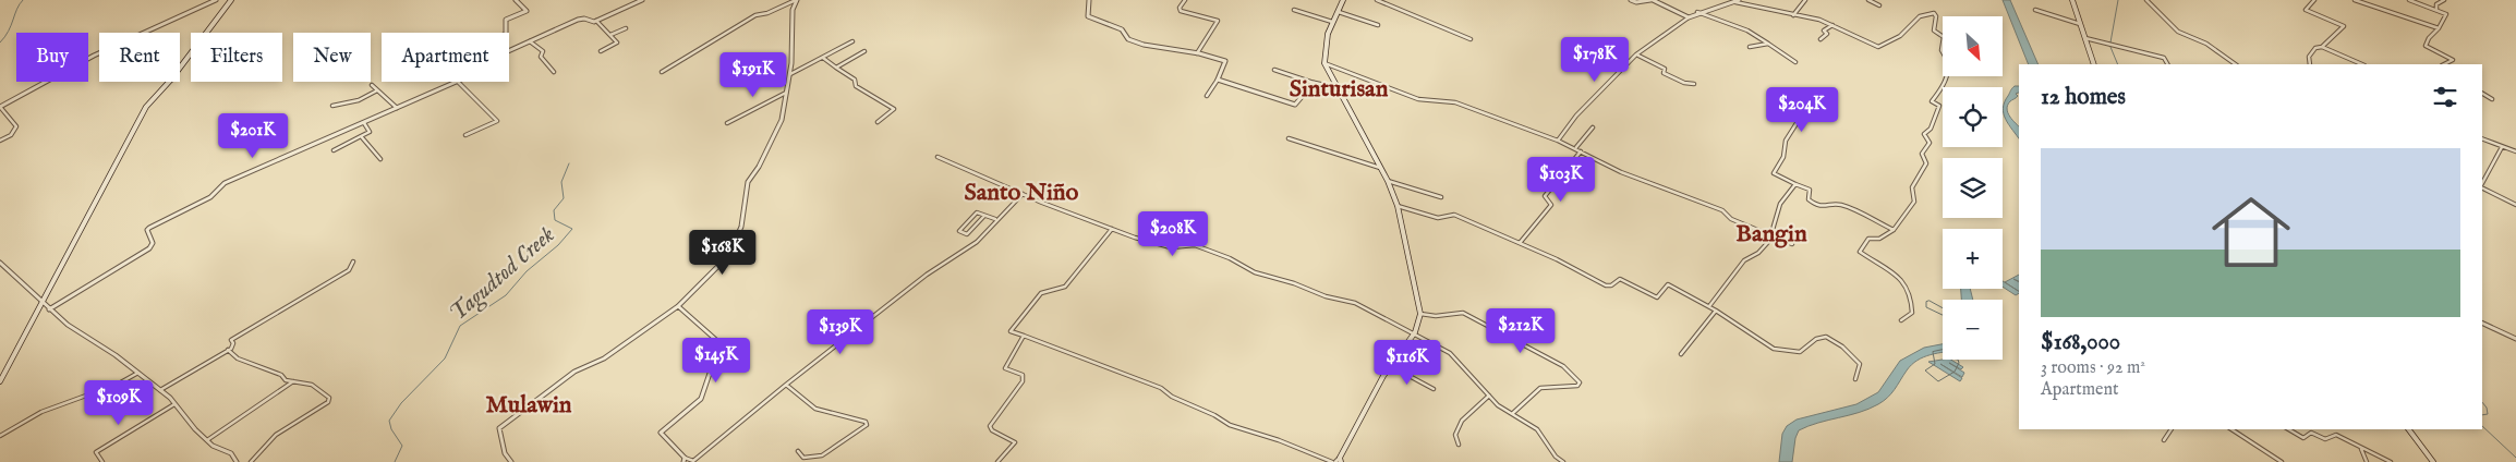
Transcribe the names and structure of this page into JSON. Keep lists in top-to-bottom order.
{
  "districts": [
    "Sinturisan",
    "Santo Niño",
    "Bangin",
    "Mulawin"
  ],
  "water": ["Tagudtod Creek"],
  "north": "bottom right",
  "page": {
    "map_buttons": ["+", "−"],
    "chip": [
      "Buy",
      "Rent",
      "Filters",
      "New",
      "Apartment"
    ],
    "price": [
      "$178K",
      "$191K",
      "$204K",
      "$201K",
      "$103K",
      "$208K",
      "$168K",
      "$212K",
      "$139K",
      "$145K",
      "$116K",
      "$109K"
    ],
    "heading": "12 homes",
    "list": [
      {
        "name": "$168,000",
        "note": "3 rooms · 92 m² · Apartment"
      }
    ]
  }
}
